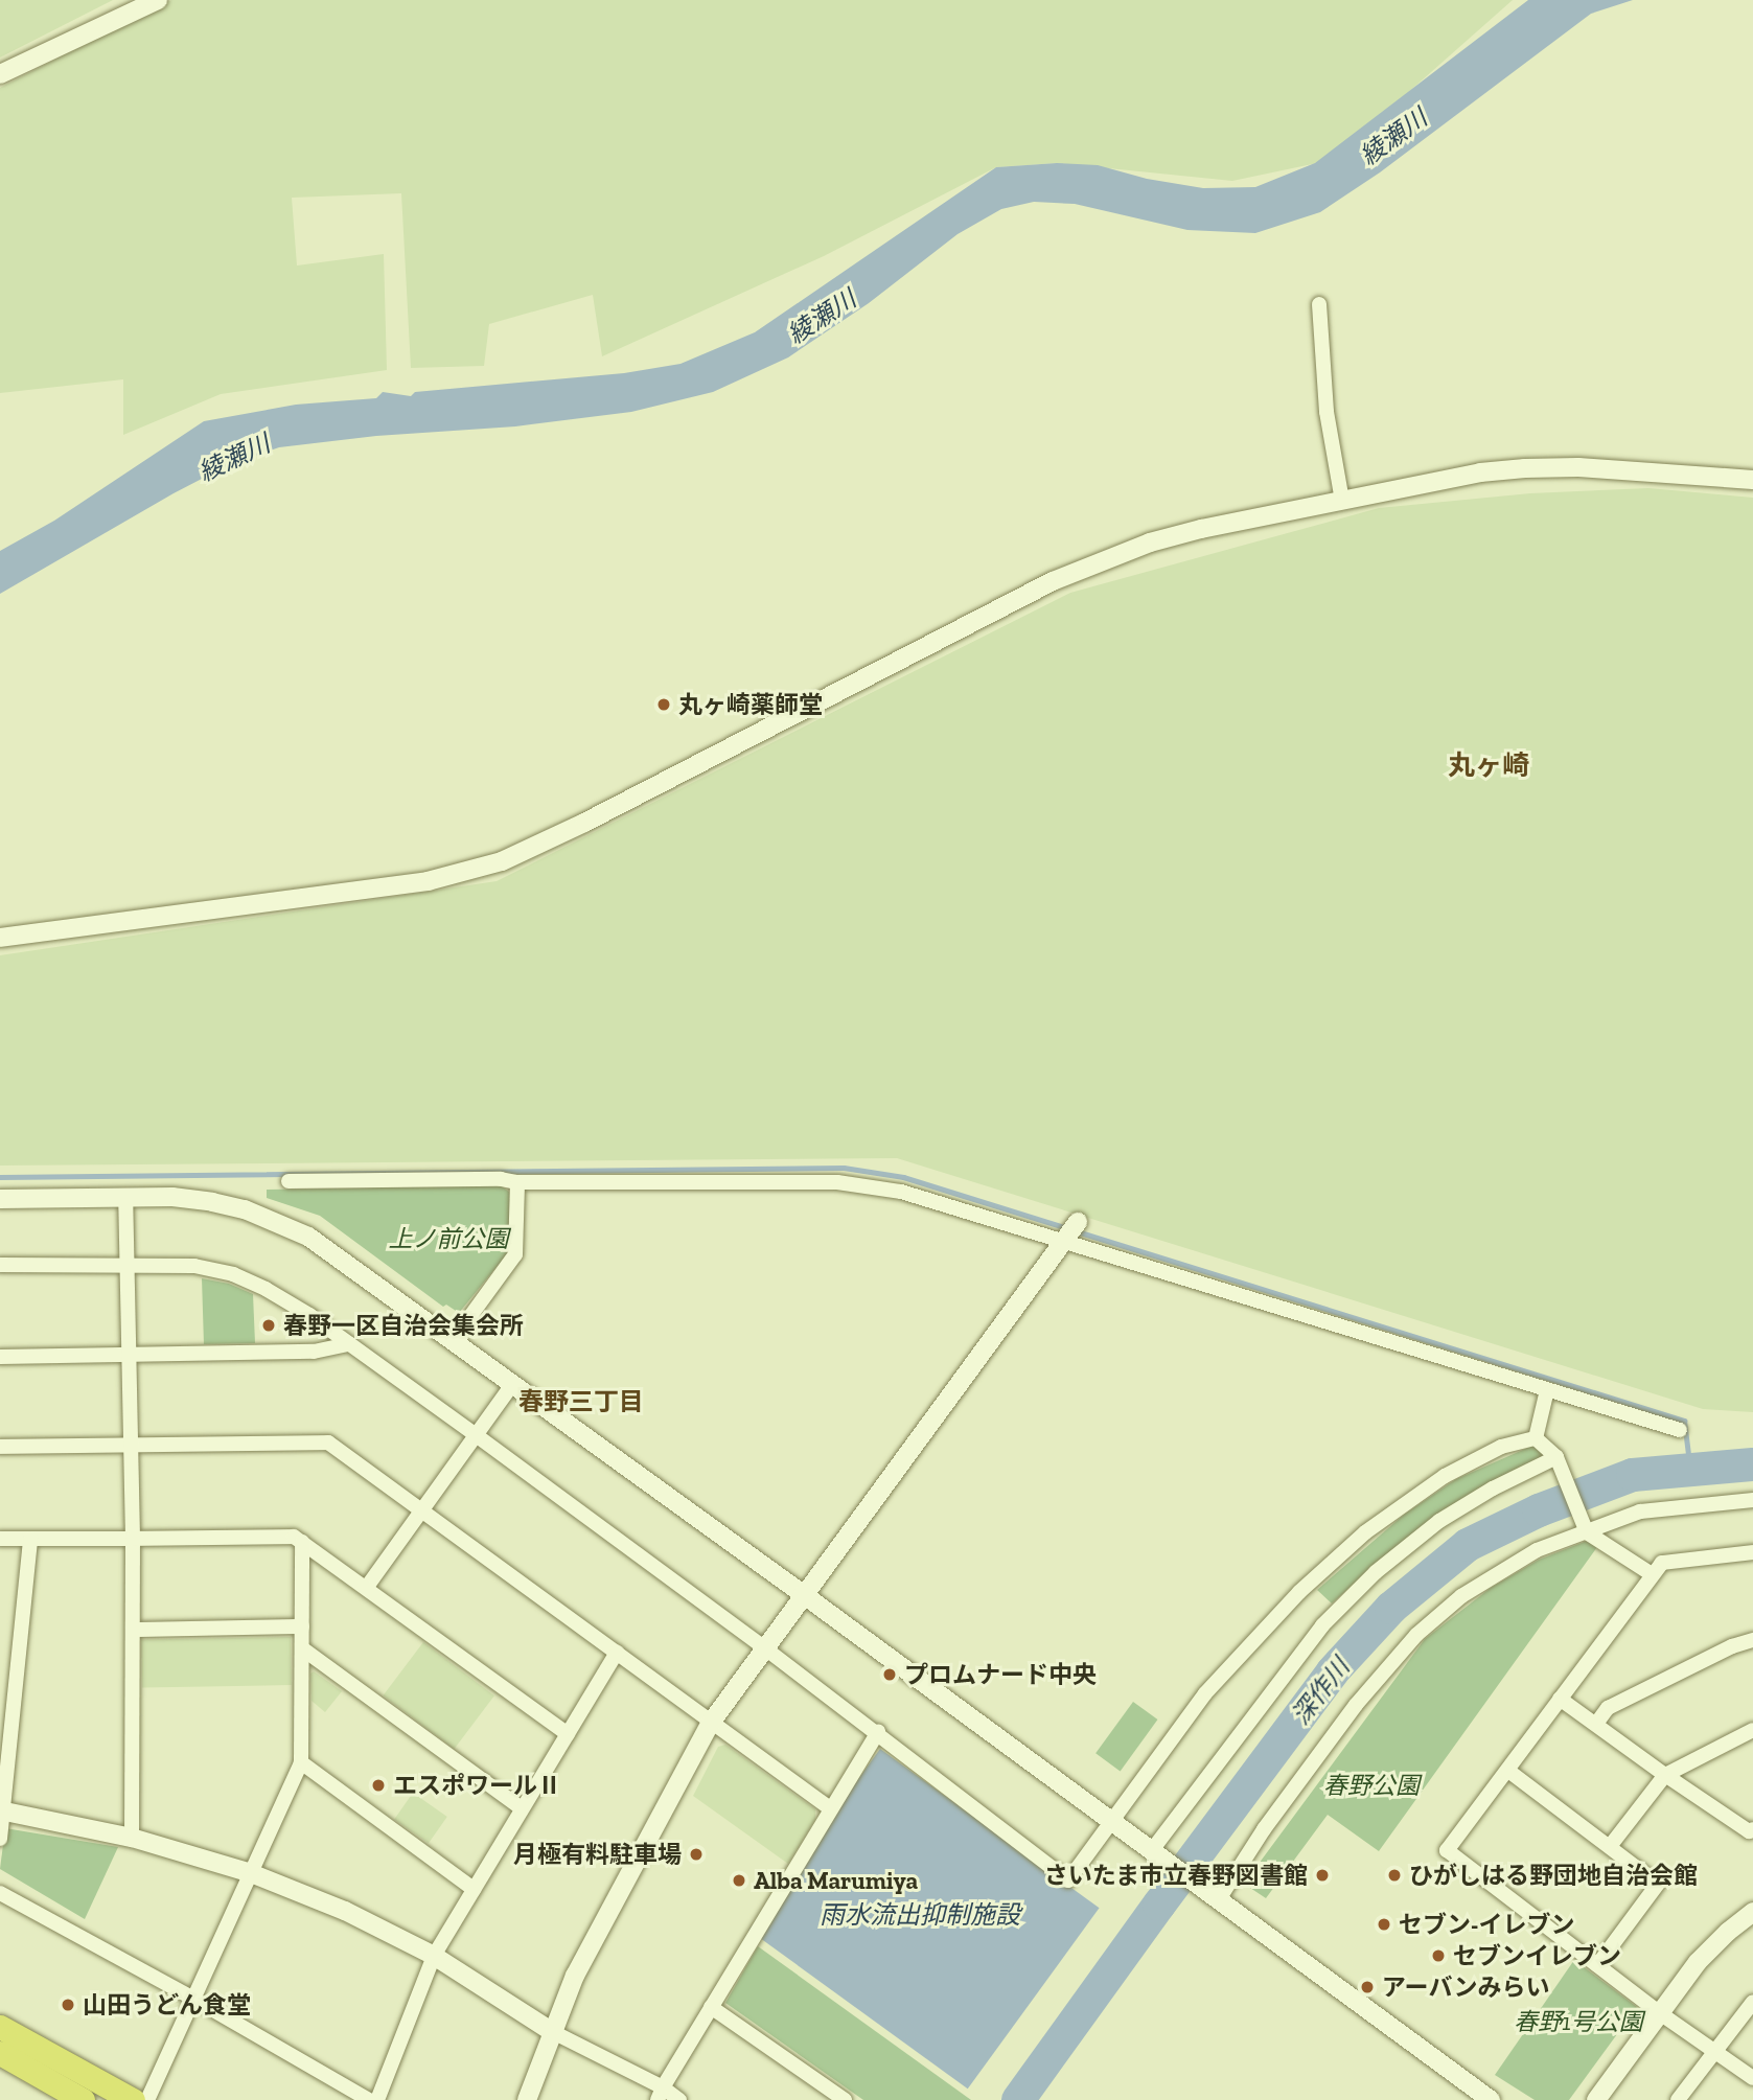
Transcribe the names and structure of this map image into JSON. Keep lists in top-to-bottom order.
{
  "districts": ["丸ヶ崎", "春野三丁目"],
  "water": ["綾瀬川", "深作川", "雨水流出抑制施設"],
  "parks": ["上ノ前公園", "春野公園", "春野1号公園"],
  "places": [
    "丸ヶ崎薬師堂",
    "春野一区自治会集会所",
    "プロムナード中央",
    "エスポワールⅡ",
    "月極有料駐車場",
    "さいたま市立春野図書館",
    "ひがしはる野団地自治会館",
    "Alba Marumiya",
    "セブン-イレブン",
    "セブンイレブン",
    "アーバンみらい",
    "山田うどん食堂"
  ]
}
